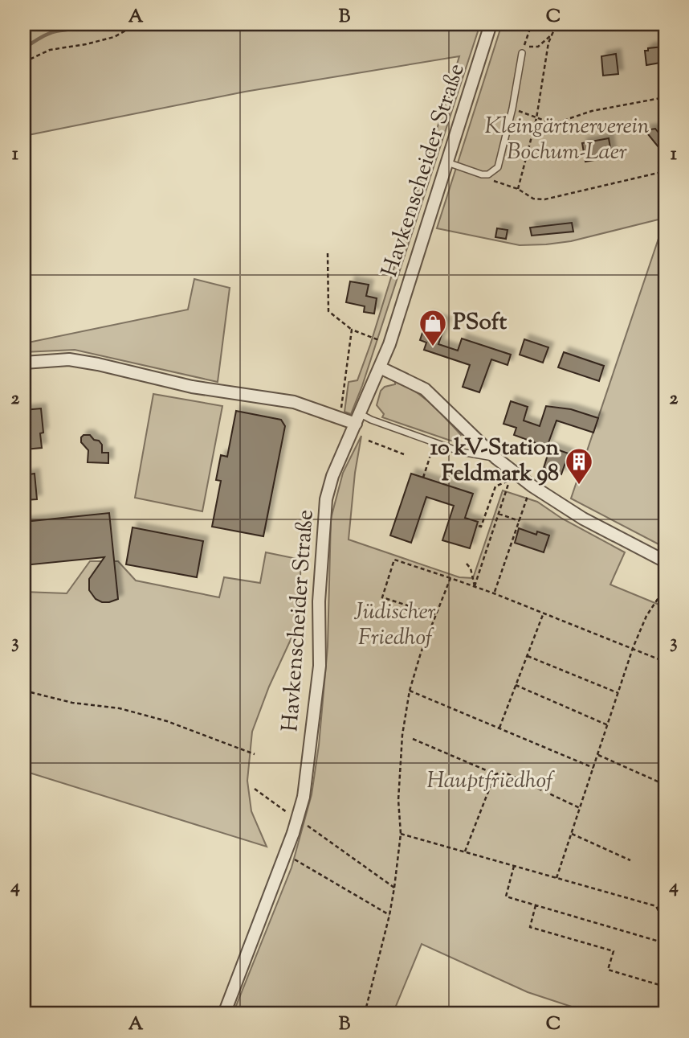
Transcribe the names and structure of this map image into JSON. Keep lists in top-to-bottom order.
{
  "streets": {
    "street": ["Havkenscheider Straße"]
  },
  "parks": ["Kleingärtnerverein Bochum-Laer", "Jüdischer Friedhof", "Hauptfriedhof"],
  "places": {
    "shop": ["PSoft"],
    "building": ["10 kV-Station Feldmark 98"]
  },
  "grid": {
    "columns": ["A", "B", "C"],
    "rows": [
      "1",
      "2",
      "3",
      "4"
    ]
  }
}
